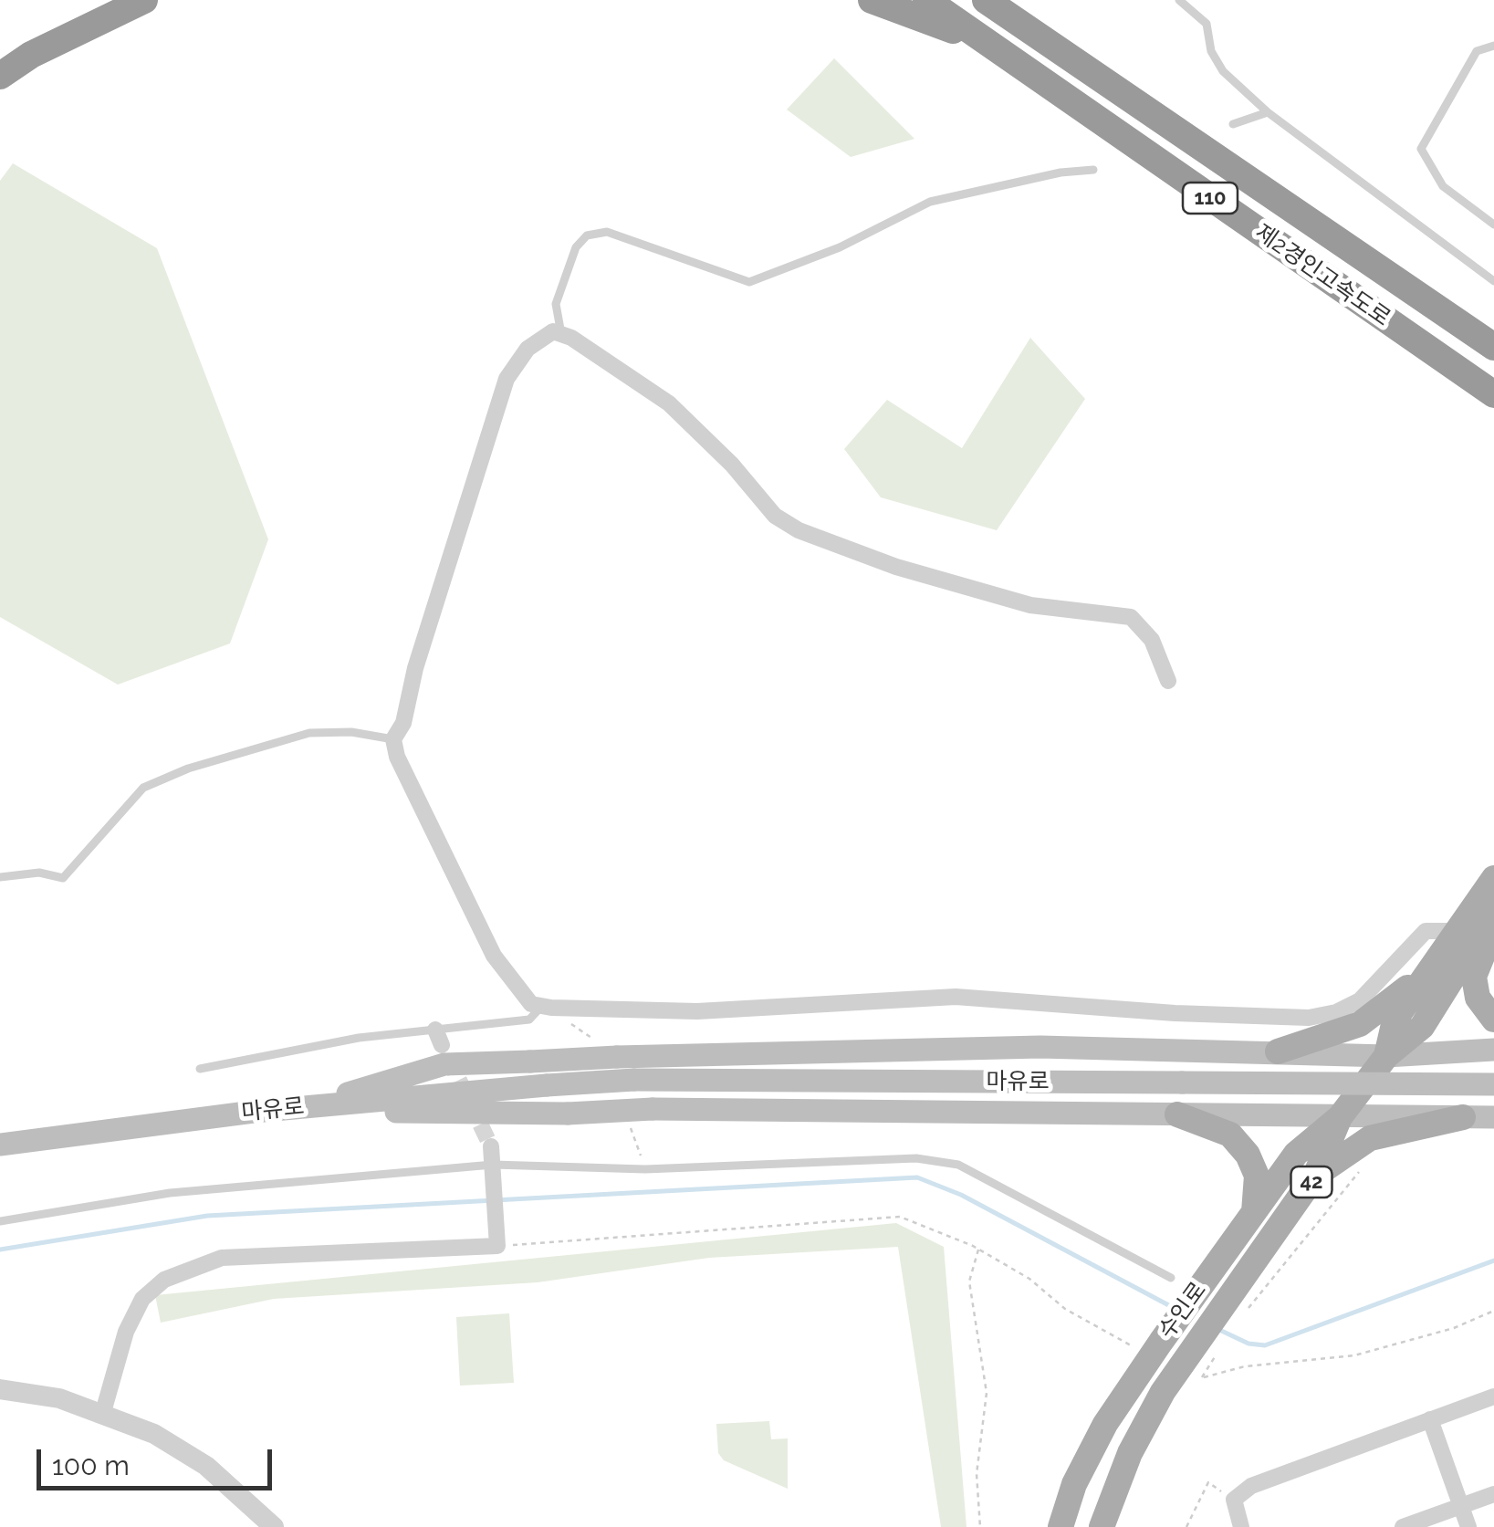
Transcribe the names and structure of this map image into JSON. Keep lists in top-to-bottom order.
{
  "streets": {
    "highway": ["110", "제2경인고속도로"],
    "main road": ["마유로", "42", "수인로"]
  },
  "scale_bar": "100 m"
}
